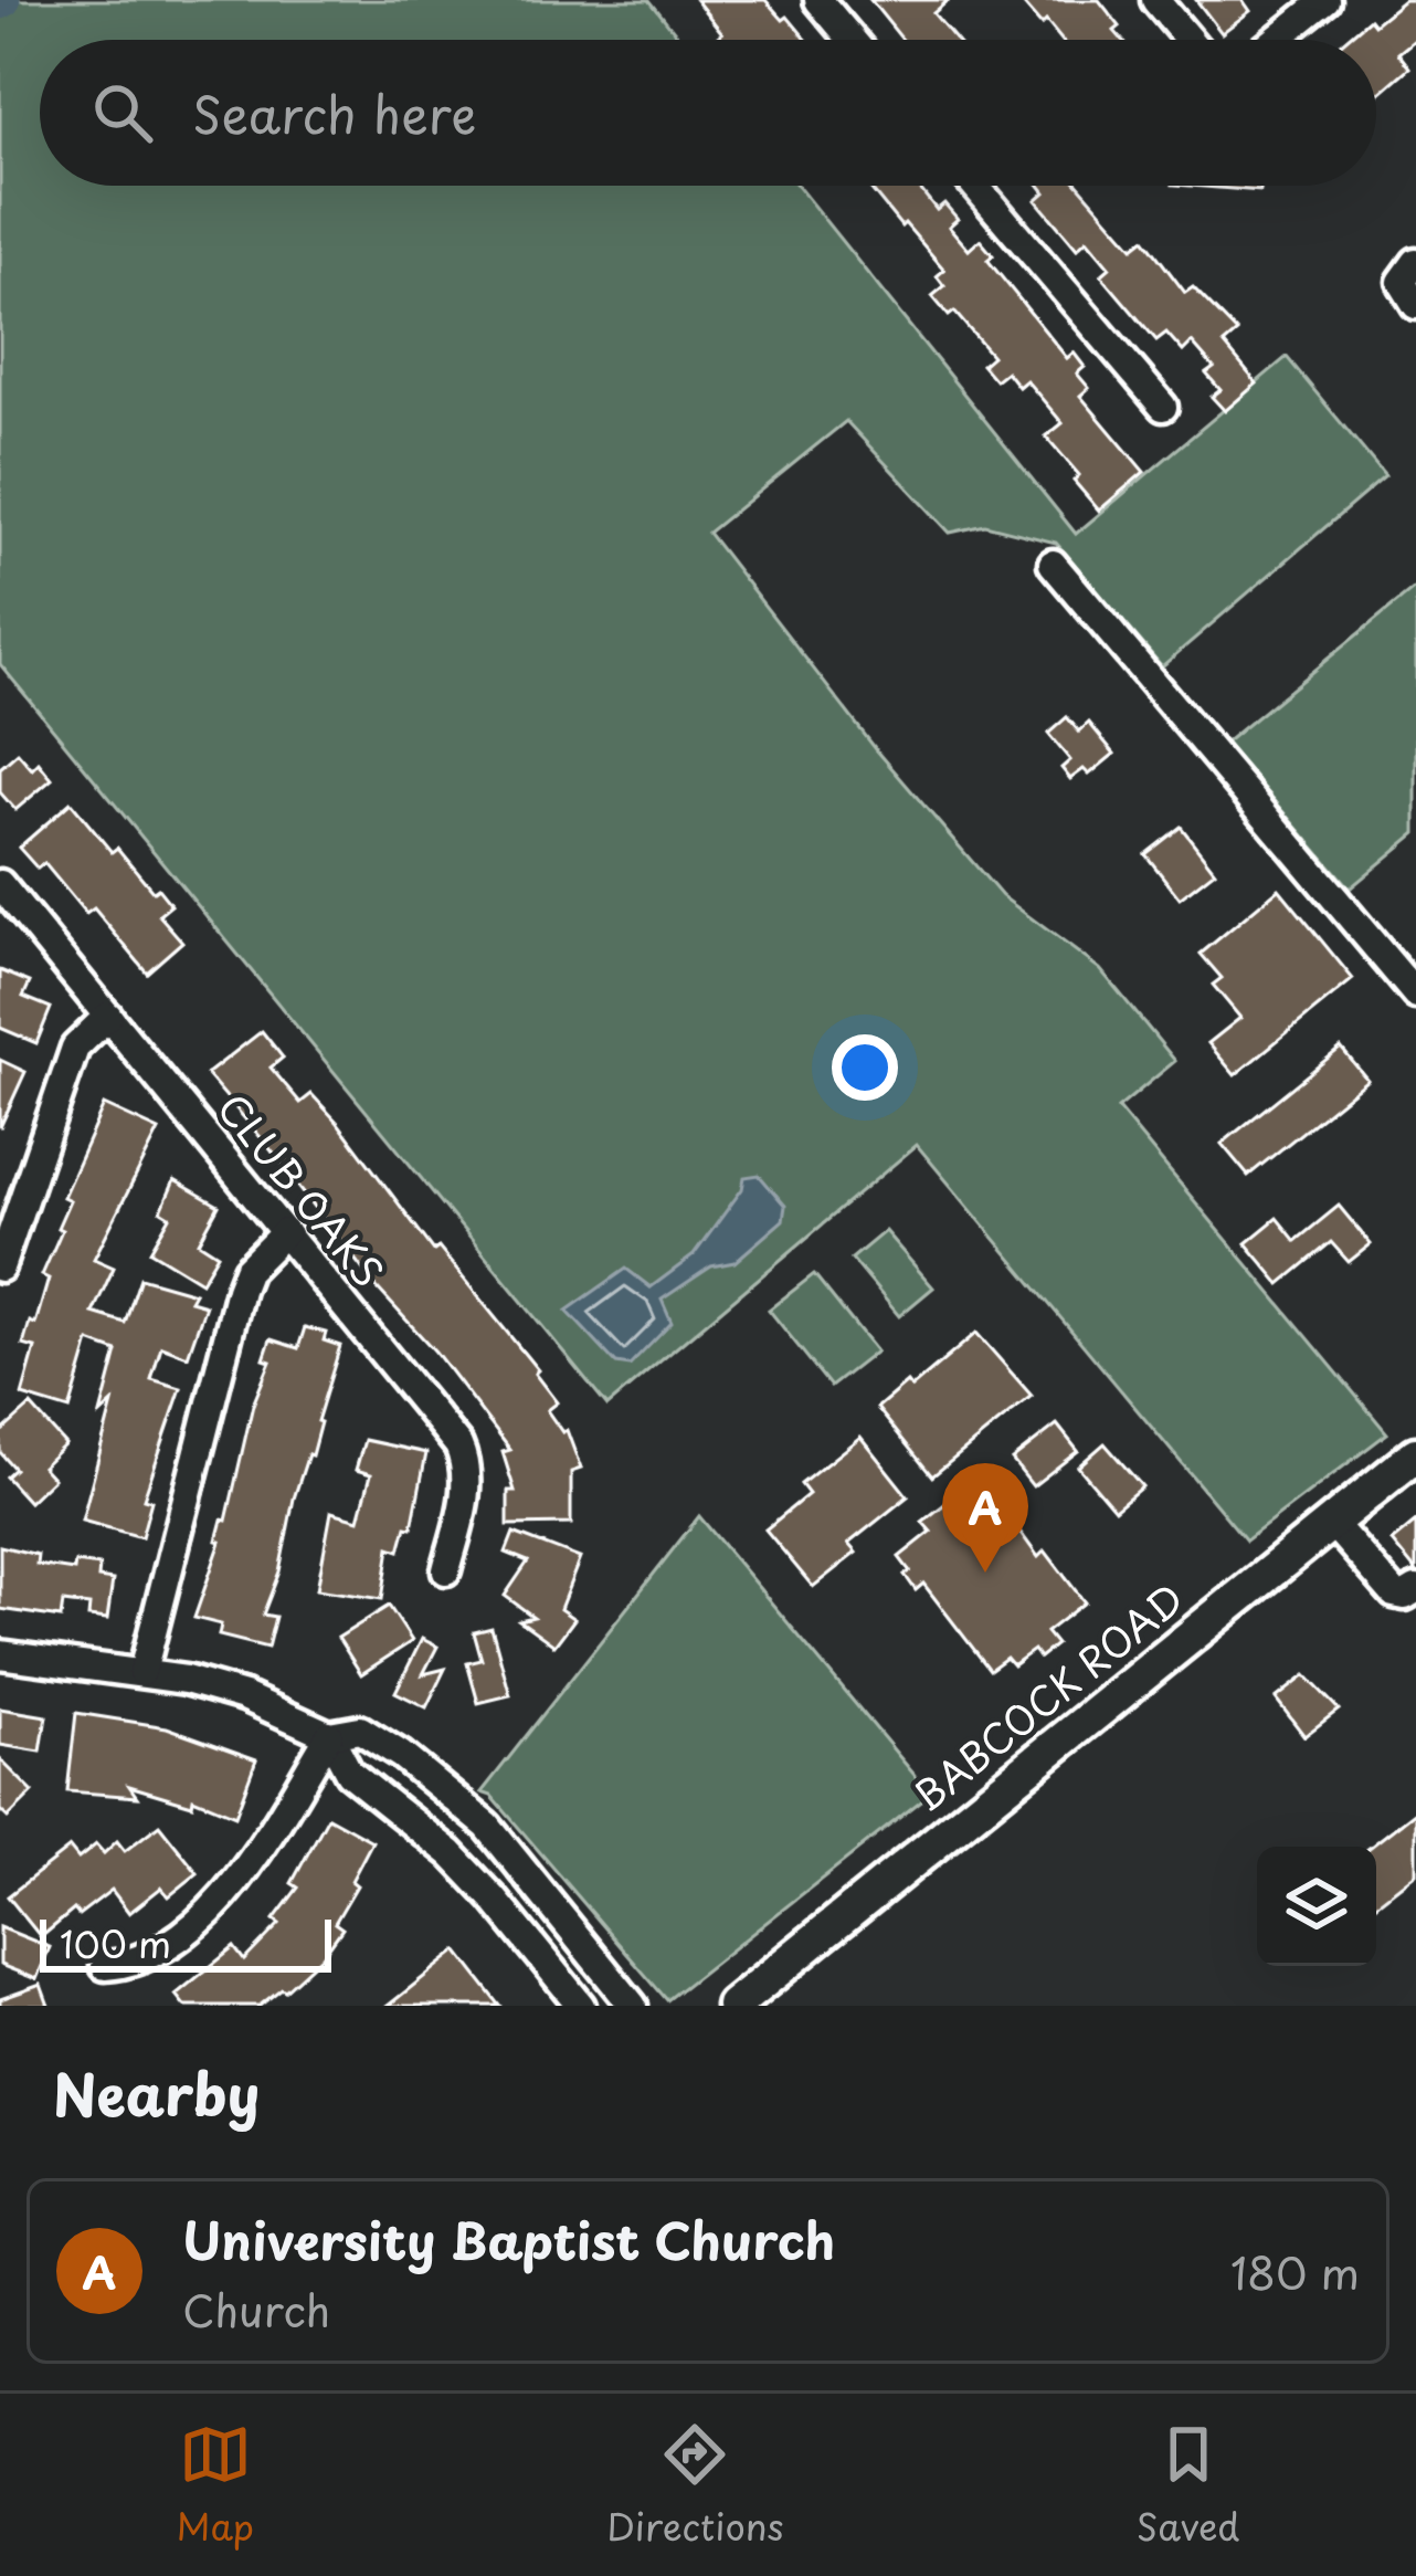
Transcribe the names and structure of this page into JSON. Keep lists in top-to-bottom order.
{
  "streets": {
    "main road": ["BABCOCK ROAD"],
    "street": ["CLUB OAKS"]
  },
  "scale_bar": "100 m",
  "page": {
    "search": "Search here",
    "pins": "A",
    "scale": "100 m",
    "heading": "Nearby",
    "list": [
      {
        "mark": "A",
        "name": "University Baptist Church",
        "note": "Church",
        "value": "180 m"
      }
    ],
    "nav": ["Map", "Directions", "Saved"]
  }
}
